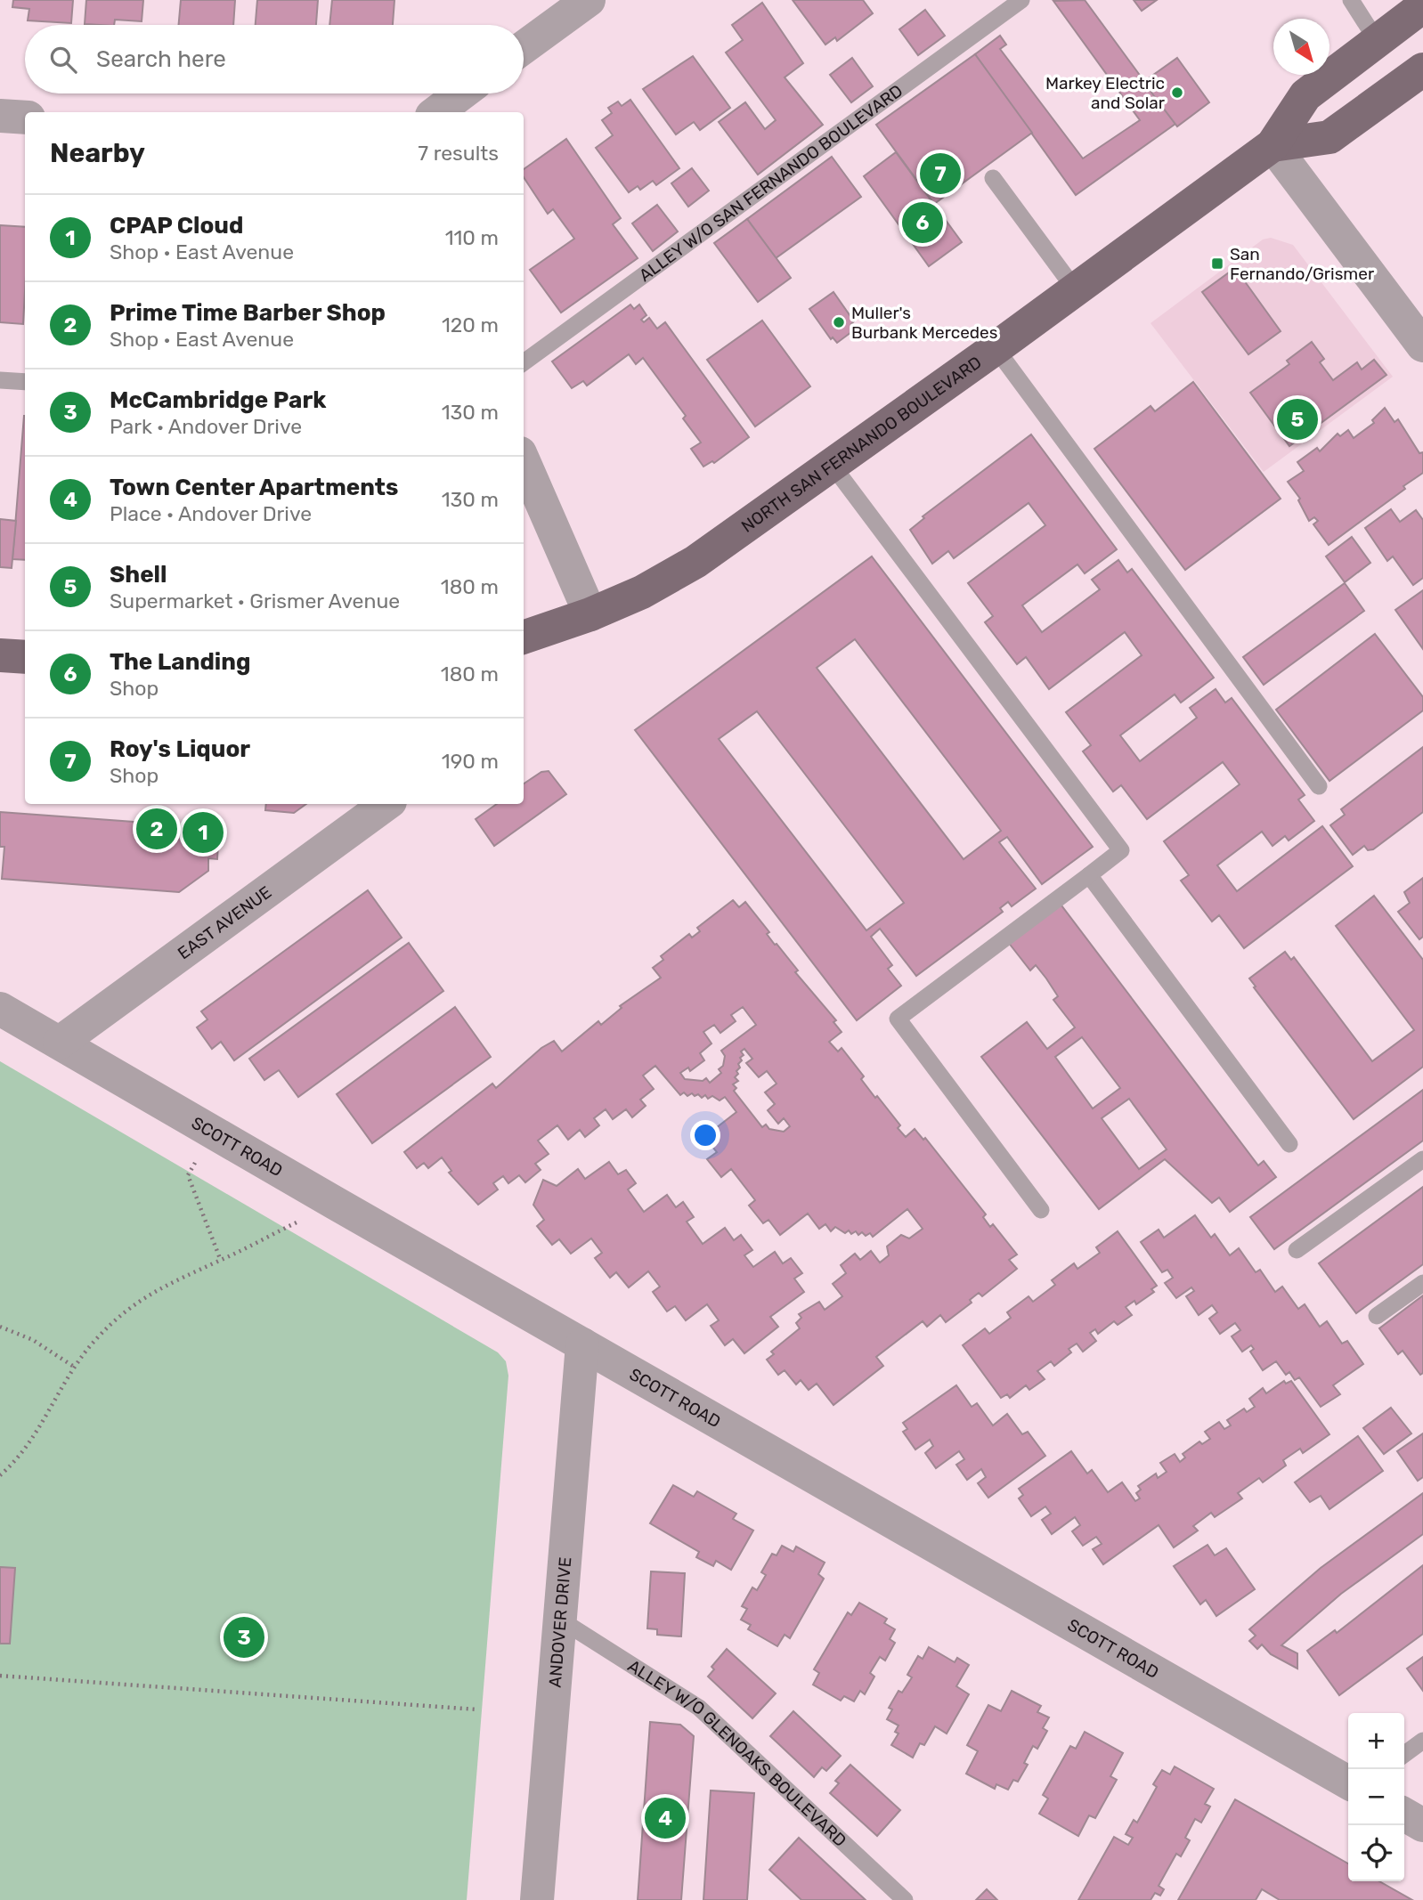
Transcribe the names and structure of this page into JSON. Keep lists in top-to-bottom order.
{
  "streets": {
    "main road": ["NORTH SAN FERNANDO BOULEVARD"],
    "street": ["EAST AVENUE", "SCOTT ROAD", "ANDOVER DRIVE"],
    "lane": ["ALLEY W/O SAN FERNANDO BOULEVARD", "ALLEY W/O GLENOAKS BOULEVARD"]
  },
  "crossings": [
    ["EAST AVENUE", "SCOTT ROAD"],
    ["SCOTT ROAD", "ANDOVER DRIVE"],
    ["ANDOVER DRIVE", "ALLEY W/O GLENOAKS BOULEVARD"]
  ],
  "places": {
    "other": ["Markey Electric and Solar", "Muller's Burbank Mercedes"],
    "transit": ["San Fernando/Grismer"]
  },
  "north": "bottom right",
  "page": {
    "search": "Search here",
    "heading": ["Nearby", "7 results"],
    "pins": [
      "7",
      "6",
      "5",
      "2",
      "1",
      "3",
      "4"
    ],
    "list": [
      {
        "mark": "1",
        "name": "CPAP Cloud",
        "note": "Shop · East Avenue",
        "value": "110 m"
      },
      {
        "mark": "2",
        "name": "Prime Time Barber Shop",
        "note": "Shop · East Avenue",
        "value": "120 m"
      },
      {
        "mark": "3",
        "name": "McCambridge Park",
        "note": "Park · Andover Drive",
        "value": "130 m"
      },
      {
        "mark": "4",
        "name": "Town Center Apartments",
        "note": "Place · Andover Drive",
        "value": "130 m"
      },
      {
        "mark": "5",
        "name": "Shell",
        "note": "Supermarket · Grismer Avenue",
        "value": "180 m"
      },
      {
        "mark": "6",
        "name": "The Landing",
        "note": "Shop",
        "value": "180 m"
      },
      {
        "mark": "7",
        "name": "Roy's Liquor",
        "note": "Shop",
        "value": "190 m"
      }
    ],
    "map_buttons": ["+", "−"]
  }
}
